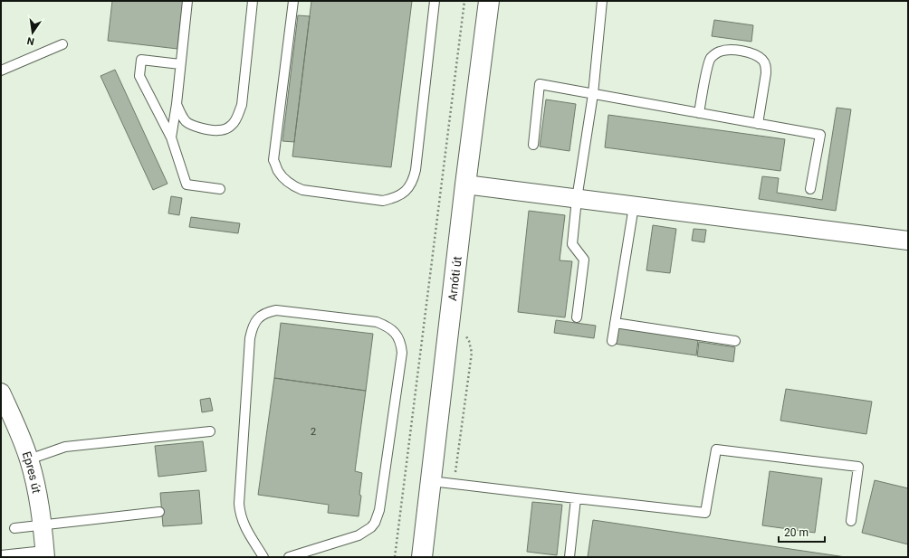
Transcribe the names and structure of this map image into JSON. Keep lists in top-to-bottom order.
{
  "streets": {
    "main road": ["Arnóti út"],
    "street": ["Epres út"]
  },
  "house_numbers": ["2"],
  "scale_bar": "20 m",
  "north": "bottom"
}
